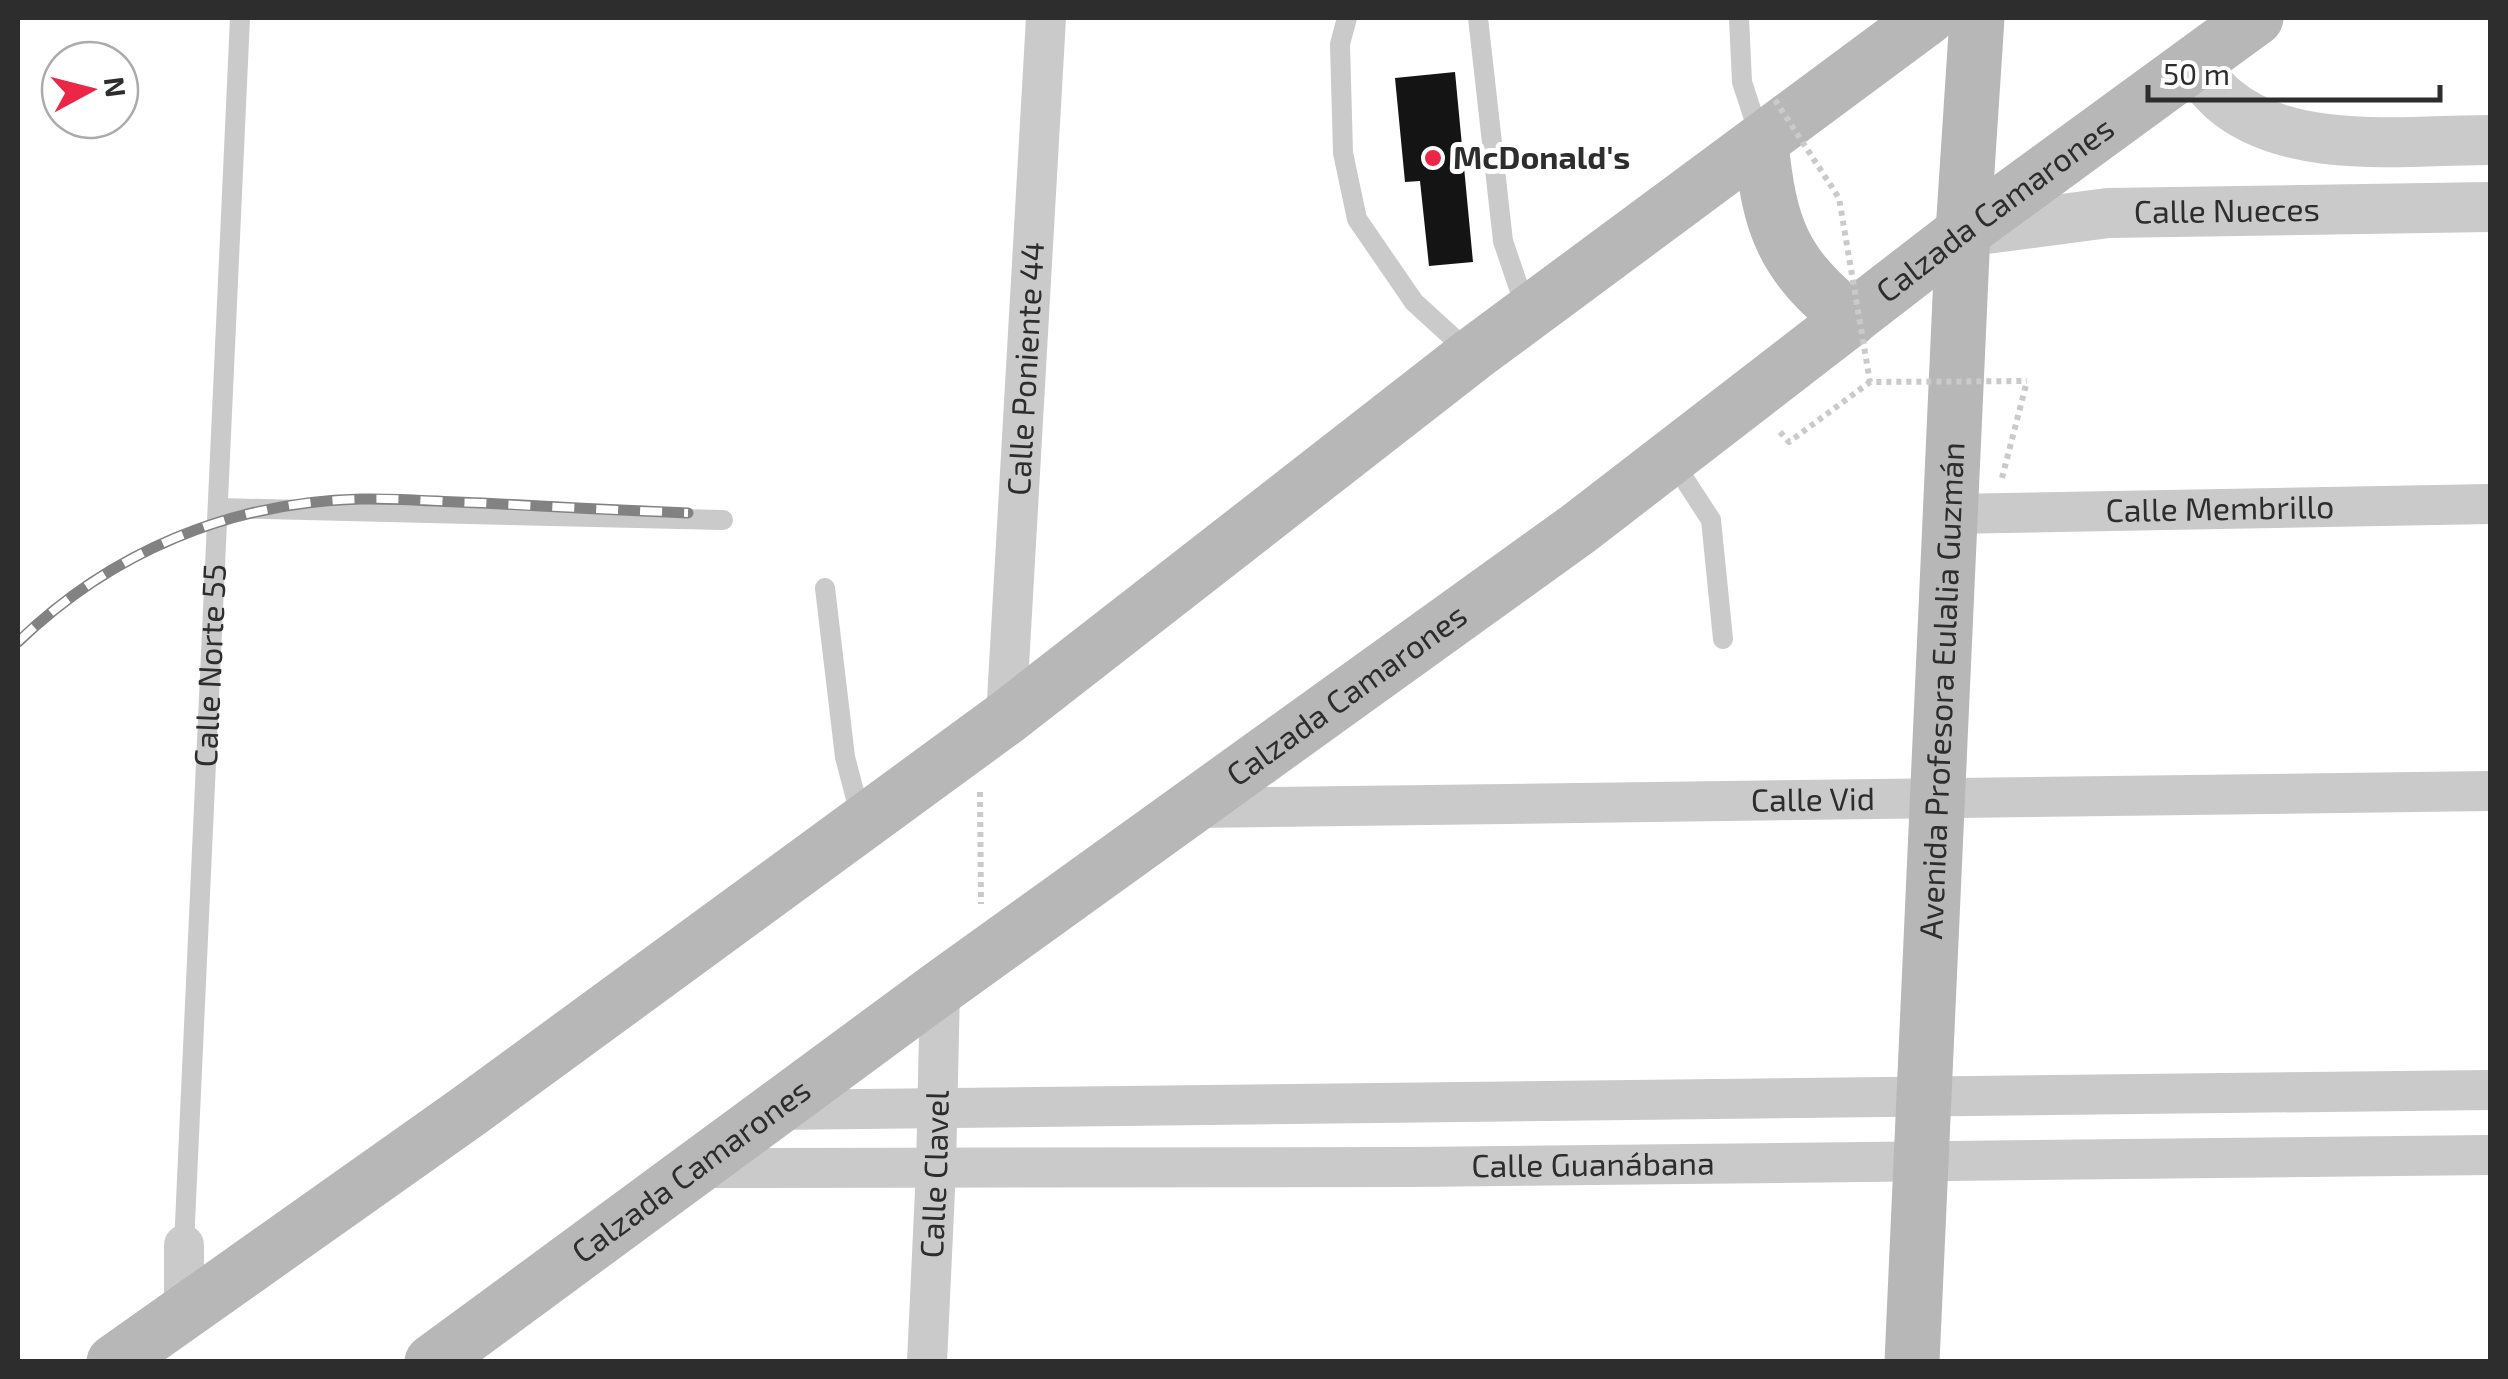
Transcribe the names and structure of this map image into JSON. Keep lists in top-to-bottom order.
{
  "streets": {
    "main road": ["Calzada Camarones", "Avenida Profesora Eulalia Guzmán"],
    "street": [
      "Calle Nueces",
      "Calle Poniente 44",
      "Calle Membrillo",
      "Calle Norte 55",
      "Calle Vid",
      "Calle Guanábana",
      "Calle Clavel"
    ]
  },
  "crossings": [
    ["Calzada Camarones", "Calle Nueces"],
    ["Calzada Camarones", "Avenida Profesora Eulalia Guzmán"],
    ["Calzada Camarones", "Calle Vid"],
    ["Calzada Camarones", "Calle Guanábana"],
    ["Calzada Camarones", "Calle Clavel"],
    ["Calle Nueces", "Avenida Profesora Eulalia Guzmán"],
    ["Calle Membrillo", "Avenida Profesora Eulalia Guzmán"],
    ["Avenida Profesora Eulalia Guzmán", "Calle Vid"],
    ["Avenida Profesora Eulalia Guzmán", "Calle Guanábana"],
    ["Calle Guanábana", "Calle Clavel"]
  ],
  "places": ["McDonald's"],
  "scale_bar": "50 m",
  "north": "right"
}
